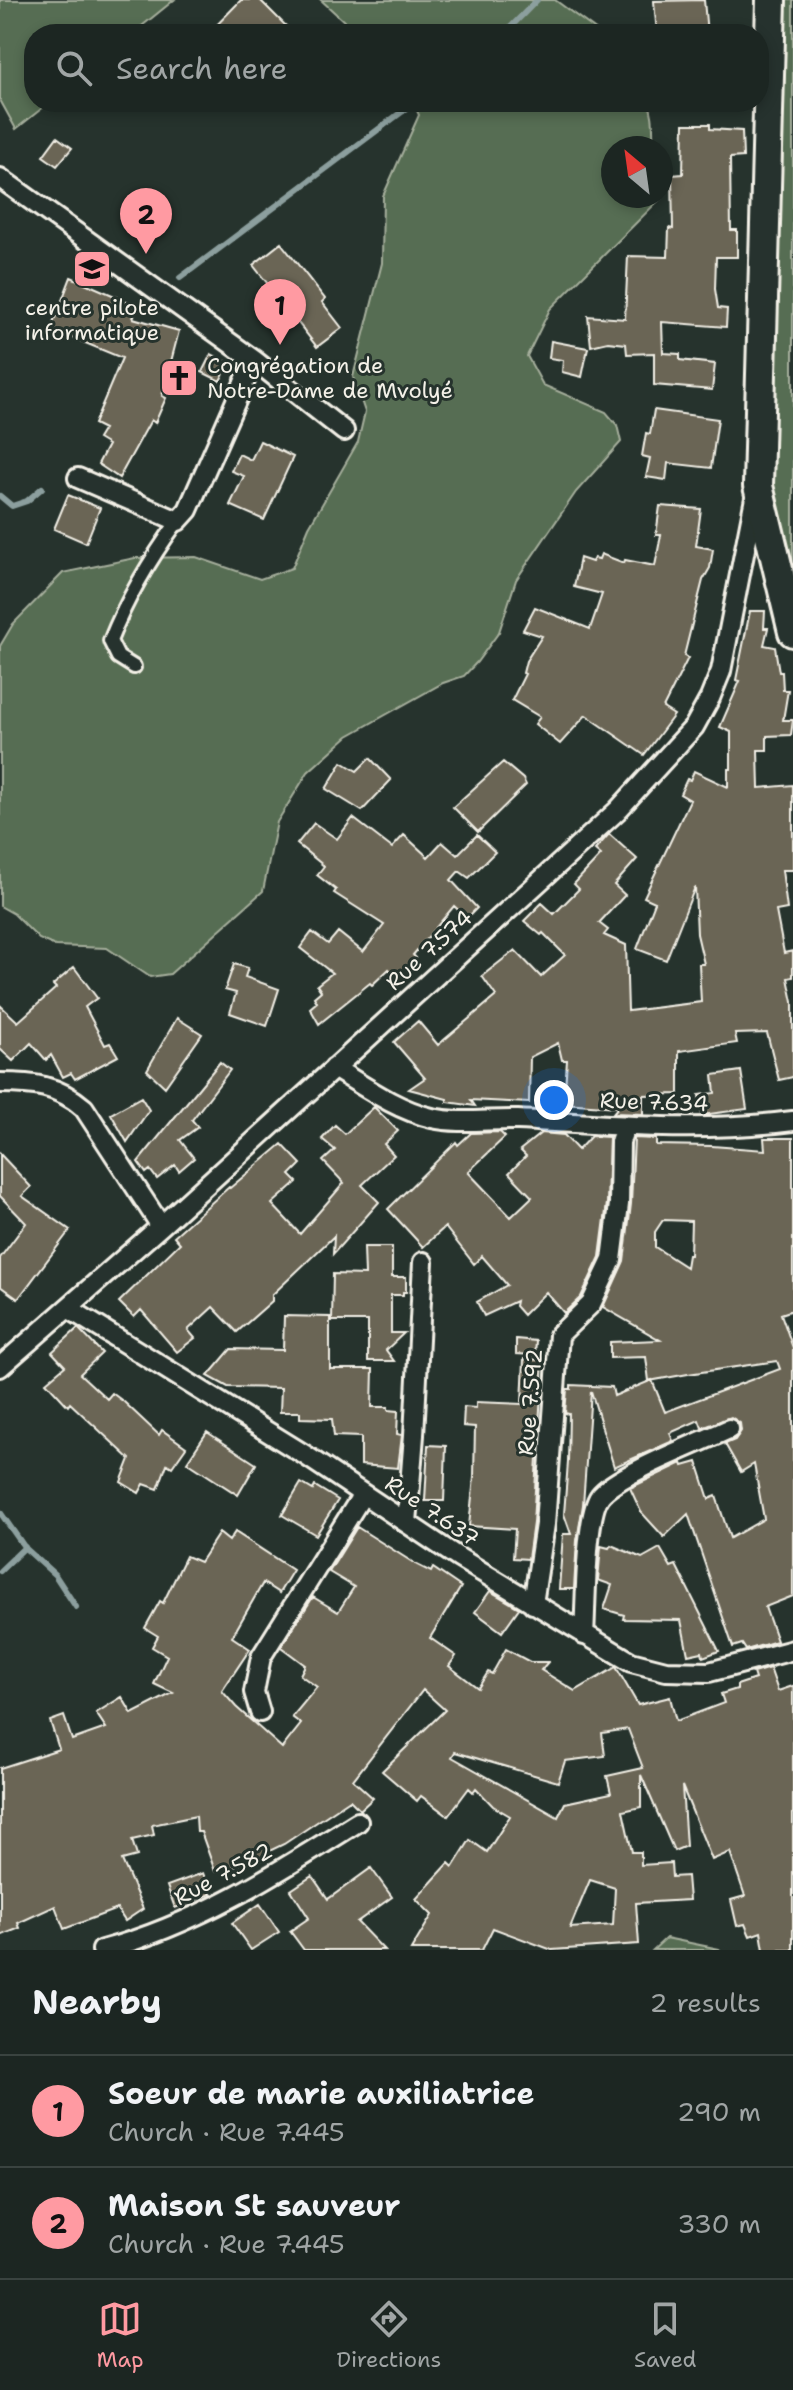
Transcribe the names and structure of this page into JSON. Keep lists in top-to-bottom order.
{
  "streets": {
    "street": [
      "Rue 7.574",
      "Rue 7.634",
      "Rue 7.592",
      "Rue 7.637",
      "Rue 7.582"
    ]
  },
  "crossings": [
    ["Rue 7.574", "Rue 7.634"],
    ["Rue 7.574", "Rue 7.637"],
    ["Rue 7.634", "Rue 7.592"],
    ["Rue 7.592", "Rue 7.637"]
  ],
  "places": {
    "school or university": ["centre pilote informatique"],
    "church": ["Congrégation de Notre-Dame de Mvolyé"]
  },
  "north": "top left",
  "page": {
    "search": "Search here",
    "pins": ["2", "1"],
    "heading": ["Nearby", "2 results"],
    "list": [
      {
        "mark": "1",
        "name": "Soeur de marie auxiliatrice",
        "note": "Church · Rue 7.445",
        "value": "290 m"
      },
      {
        "mark": "2",
        "name": "Maison St sauveur",
        "note": "Church · Rue 7.445",
        "value": "330 m"
      }
    ],
    "nav": ["Map", "Directions", "Saved"]
  }
}
